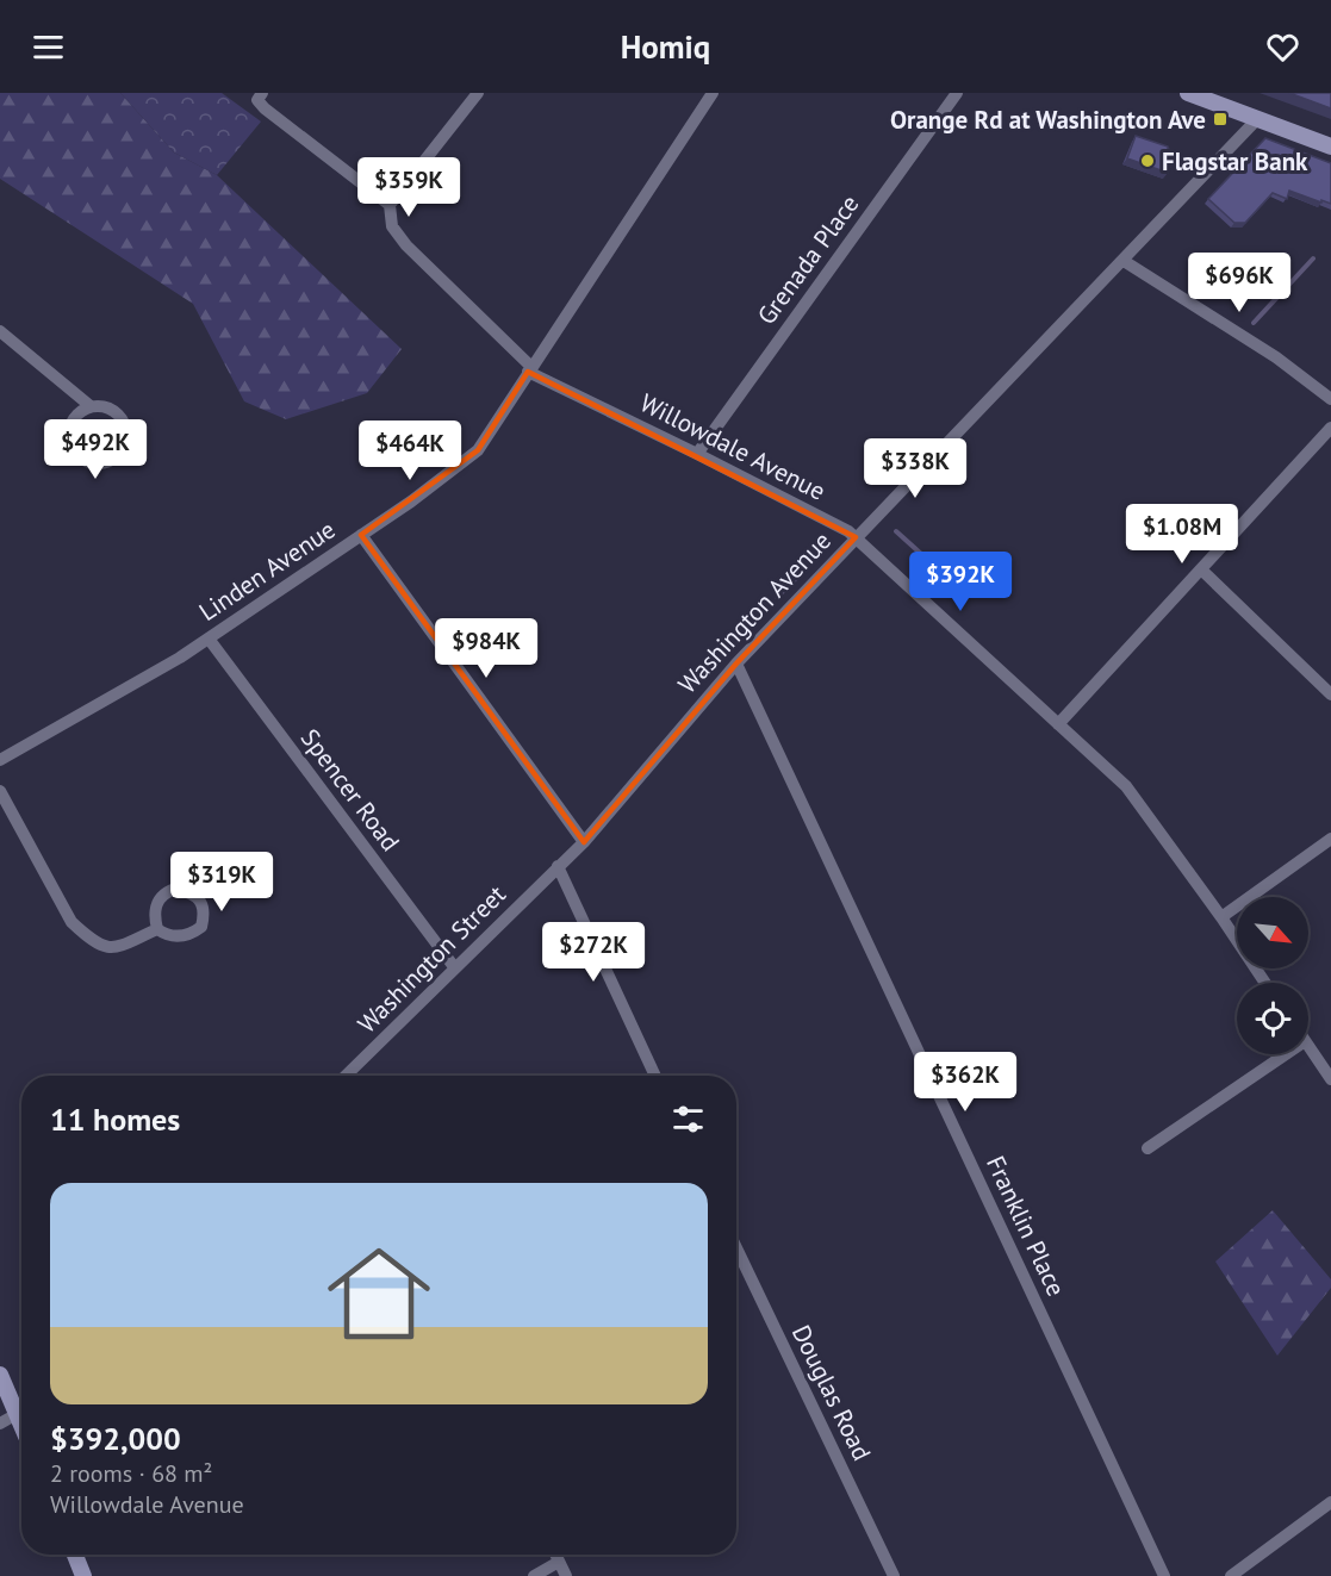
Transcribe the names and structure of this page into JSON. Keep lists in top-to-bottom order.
{
  "streets": {
    "street": [
      "Grenada Place",
      "Willowdale Avenue",
      "Linden Avenue",
      "Washington Avenue",
      "Spencer Road",
      "Washington Street",
      "Franklin Place",
      "Douglas Road"
    ]
  },
  "crossings": [
    ["Grenada Place", "Willowdale Avenue"],
    ["Willowdale Avenue", "Linden Avenue"],
    ["Willowdale Avenue", "Washington Avenue"],
    ["Linden Avenue", "Spencer Road"],
    ["Washington Avenue", "Washington Street"],
    ["Washington Avenue", "Franklin Place"],
    ["Spencer Road", "Washington Street"]
  ],
  "places": {
    "transit": ["Orange Rd at Washington Ave"],
    "other": ["Flagstar Bank"]
  },
  "north": "bottom right",
  "page": {
    "header": "Homiq",
    "price": [
      "$359K",
      "$696K",
      "$492K",
      "$464K",
      "$338K",
      "$1.08M",
      "$392K",
      "$984K",
      "$319K",
      "$272K",
      "$362K"
    ],
    "heading": "11 homes",
    "list": [
      {
        "name": "$392,000",
        "note": "2 rooms · 68 m² · Willowdale Avenue"
      }
    ]
  }
}
